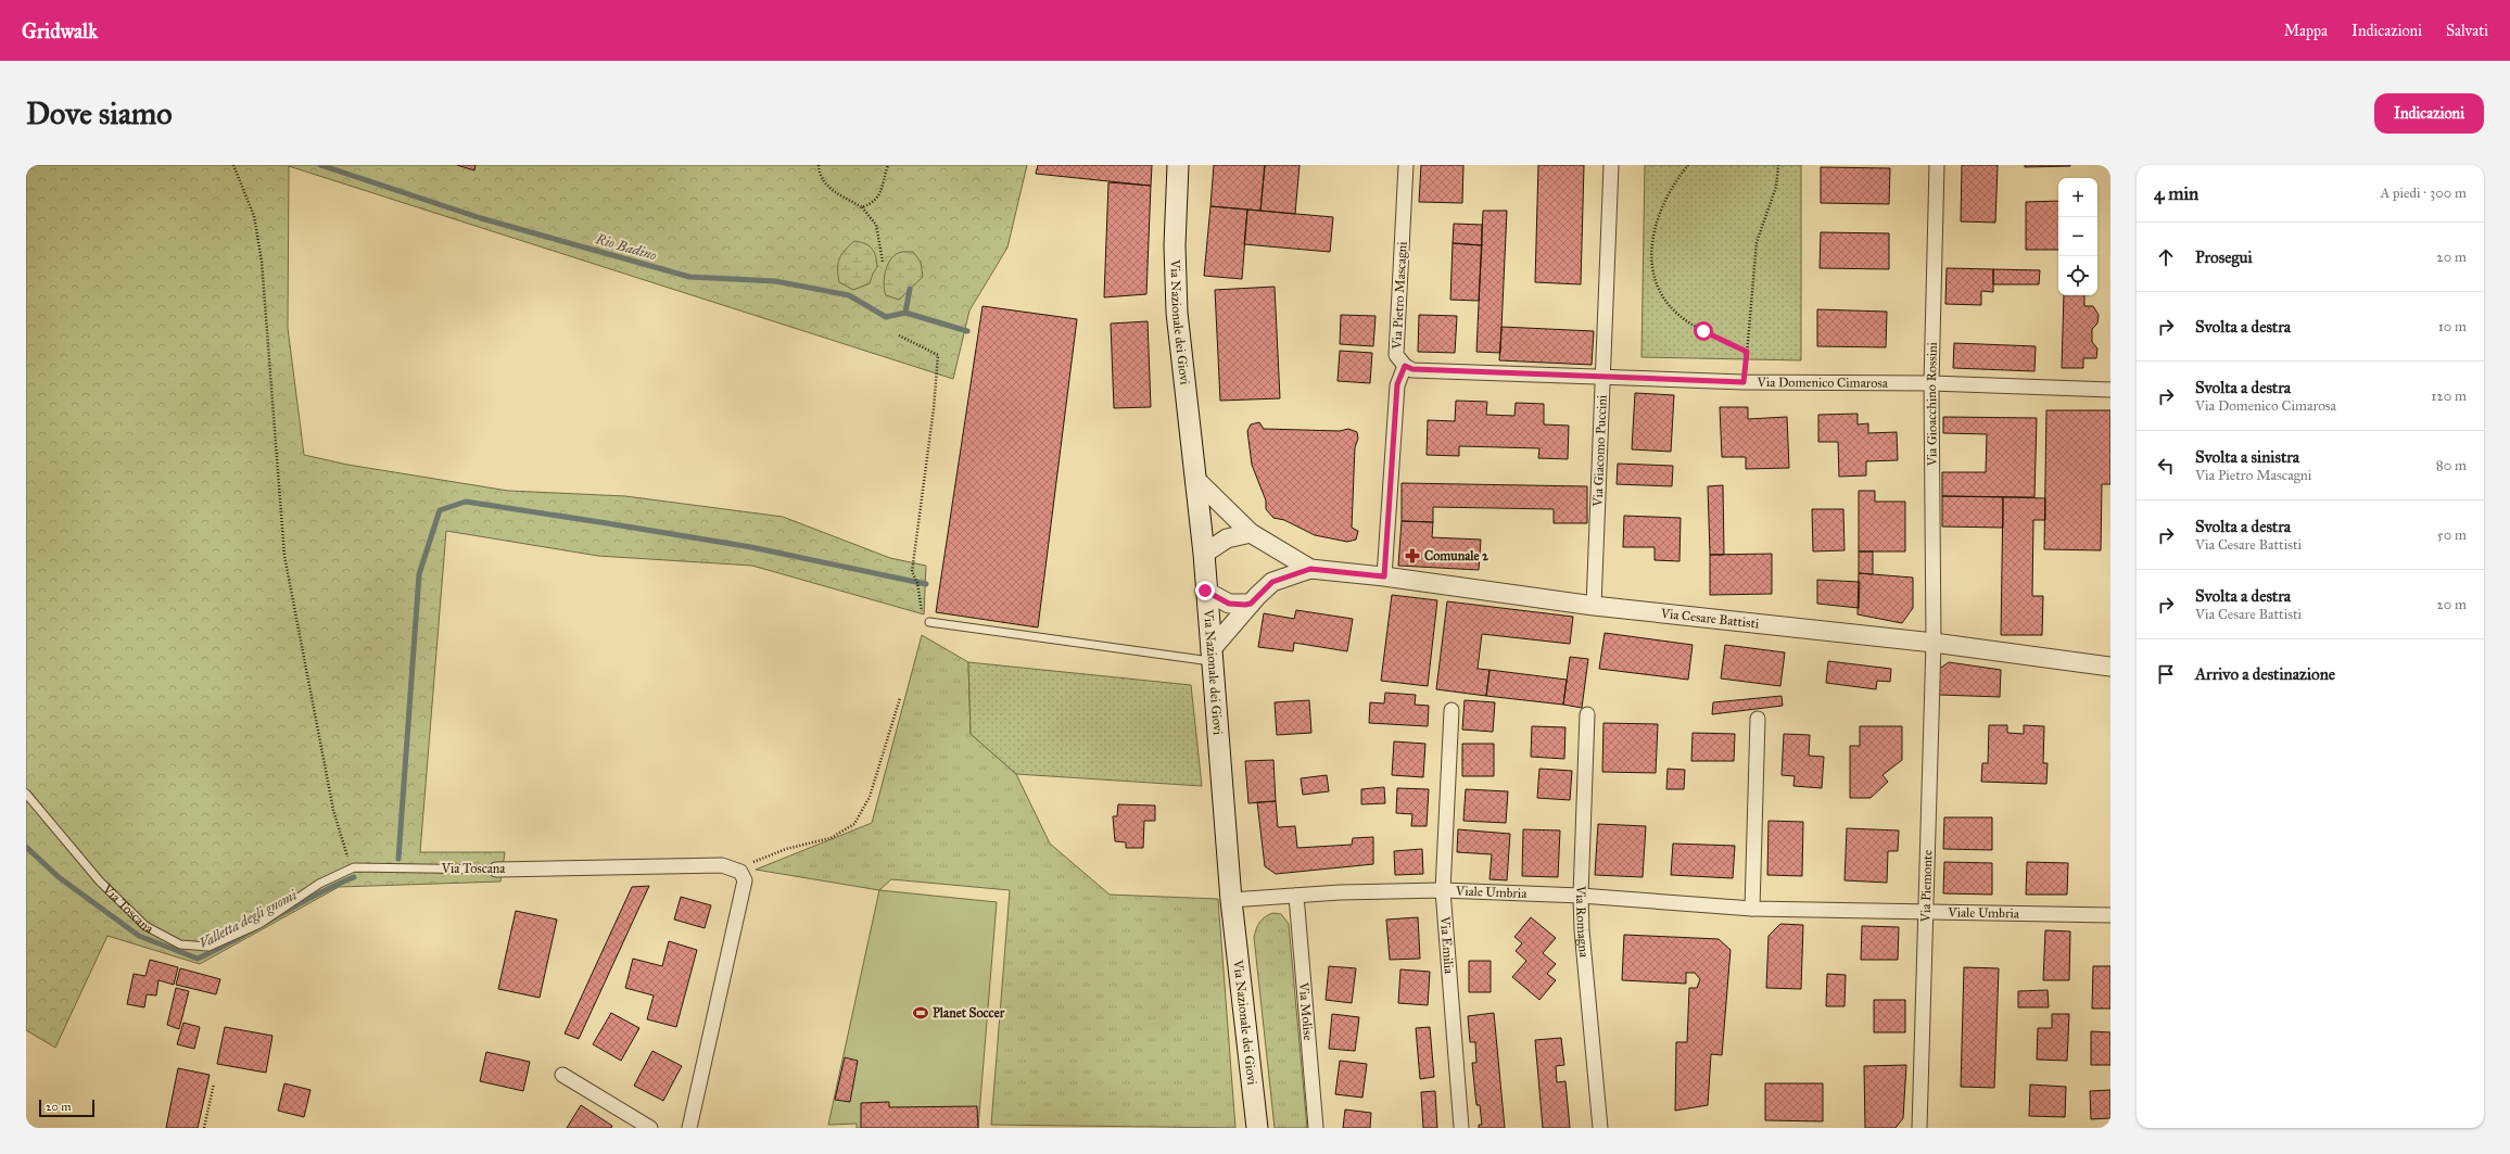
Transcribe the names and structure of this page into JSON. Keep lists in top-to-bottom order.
{
  "streets": {
    "main road": ["Via Nazionale dei Giovi"],
    "street": [
      "Via Pietro Mascagni",
      "Via Domenico Cimarosa",
      "Via Gioacchino Rossini",
      "Via Giacomo Puccini",
      "Via Cesare Battisti",
      "Via Toscana",
      "Via Piemonte",
      "Viale Umbria",
      "Via Romagna",
      "Via Emilia",
      "Via Molise"
    ]
  },
  "crossings": [
    ["Via Pietro Mascagni", "Via Domenico Cimarosa"],
    ["Via Pietro Mascagni", "Via Cesare Battisti"],
    ["Via Nazionale dei Giovi", "Via Cesare Battisti"],
    ["Via Nazionale dei Giovi", "Viale Umbria"],
    ["Via Domenico Cimarosa", "Via Gioacchino Rossini"],
    ["Via Domenico Cimarosa", "Via Giacomo Puccini"],
    ["Via Gioacchino Rossini", "Via Cesare Battisti"],
    ["Via Gioacchino Rossini", "Via Piemonte"],
    ["Via Giacomo Puccini", "Via Cesare Battisti"],
    ["Via Cesare Battisti", "Via Piemonte"],
    ["Via Piemonte", "Viale Umbria"],
    ["Viale Umbria", "Via Romagna"],
    ["Viale Umbria", "Via Emilia"],
    ["Viale Umbria", "Via Molise"]
  ],
  "water": ["Rio Badino", "Valletta degli gnomi"],
  "places": {
    "pharmacy": ["Comunale 2"],
    "sports": ["Planet Soccer"]
  },
  "scale_bar": "20 m",
  "page": {
    "header": "Gridwalk",
    "nav": ["Mappa", "Indicazioni", "Salvati"],
    "buttons": "Indicazioni",
    "title": "Dove siamo",
    "heading": ["4 min", "A piedi · 300 m"],
    "map_buttons": ["+", "−"],
    "list": [
      ["Prosegui", "20 m"],
      ["Svolta a destra", "10 m"],
      ["Svolta a destra", "Via Domenico Cimarosa", "120 m"],
      ["Svolta a sinistra", "Via Pietro Mascagni", "80 m"],
      ["Svolta a destra", "Via Cesare Battisti", "50 m"],
      ["Svolta a destra", "Via Cesare Battisti", "20 m"],
      "Arrivo a destinazione"
    ],
    "scale": "20 m"
  }
}
